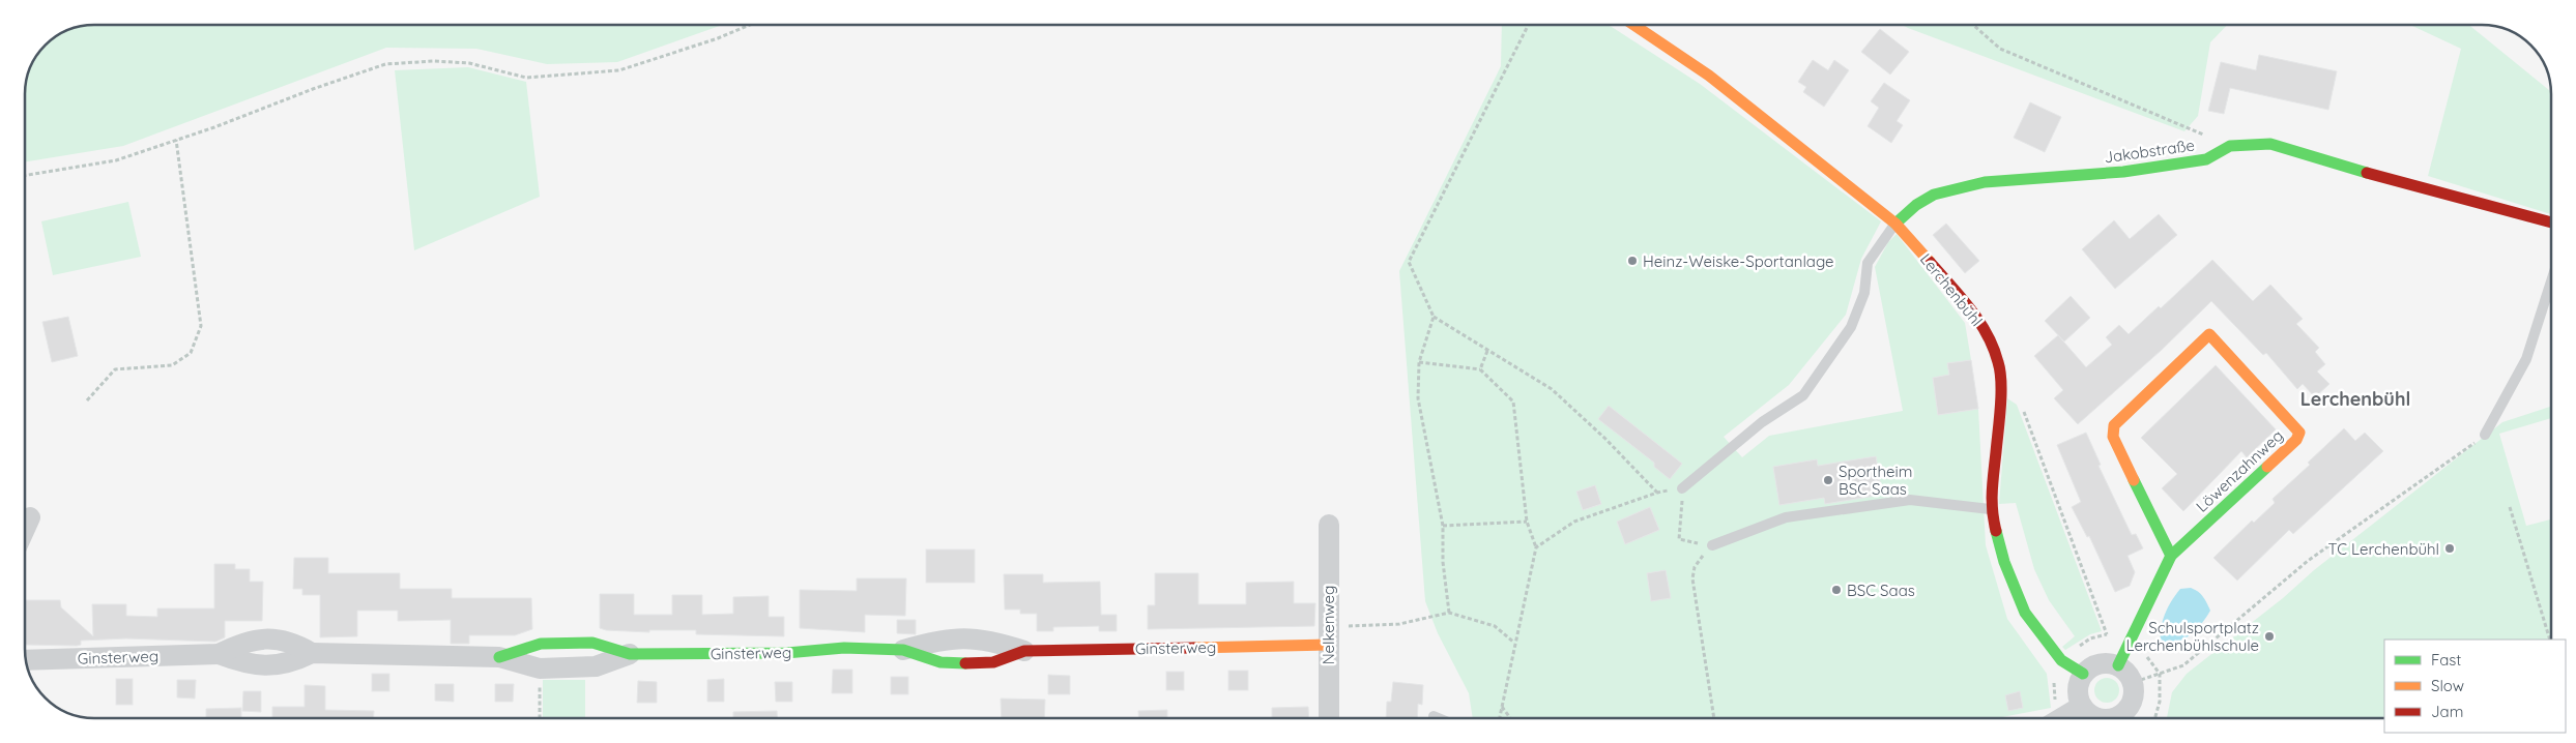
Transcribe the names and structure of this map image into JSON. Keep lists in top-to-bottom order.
{
  "streets": {
    "street": [
      "Jakobstraße",
      "Lerchenbühl",
      "Löwenzahnweg",
      "Nelkenweg",
      "Ginsterweg"
    ]
  },
  "crossings": [
    ["Jakobstraße", "Lerchenbühl"],
    ["Nelkenweg", "Ginsterweg"]
  ],
  "districts": ["Lerchenbühl"],
  "places": [
    "Heinz-Weiske-Sportanlage",
    "Sportheim BSC Saas",
    "TC Lerchenbühl",
    "BSC Saas",
    "Schulsportplatz Lerchenbühlschule"
  ],
  "legend": ["Fast", "Slow", "Jam"]
}
